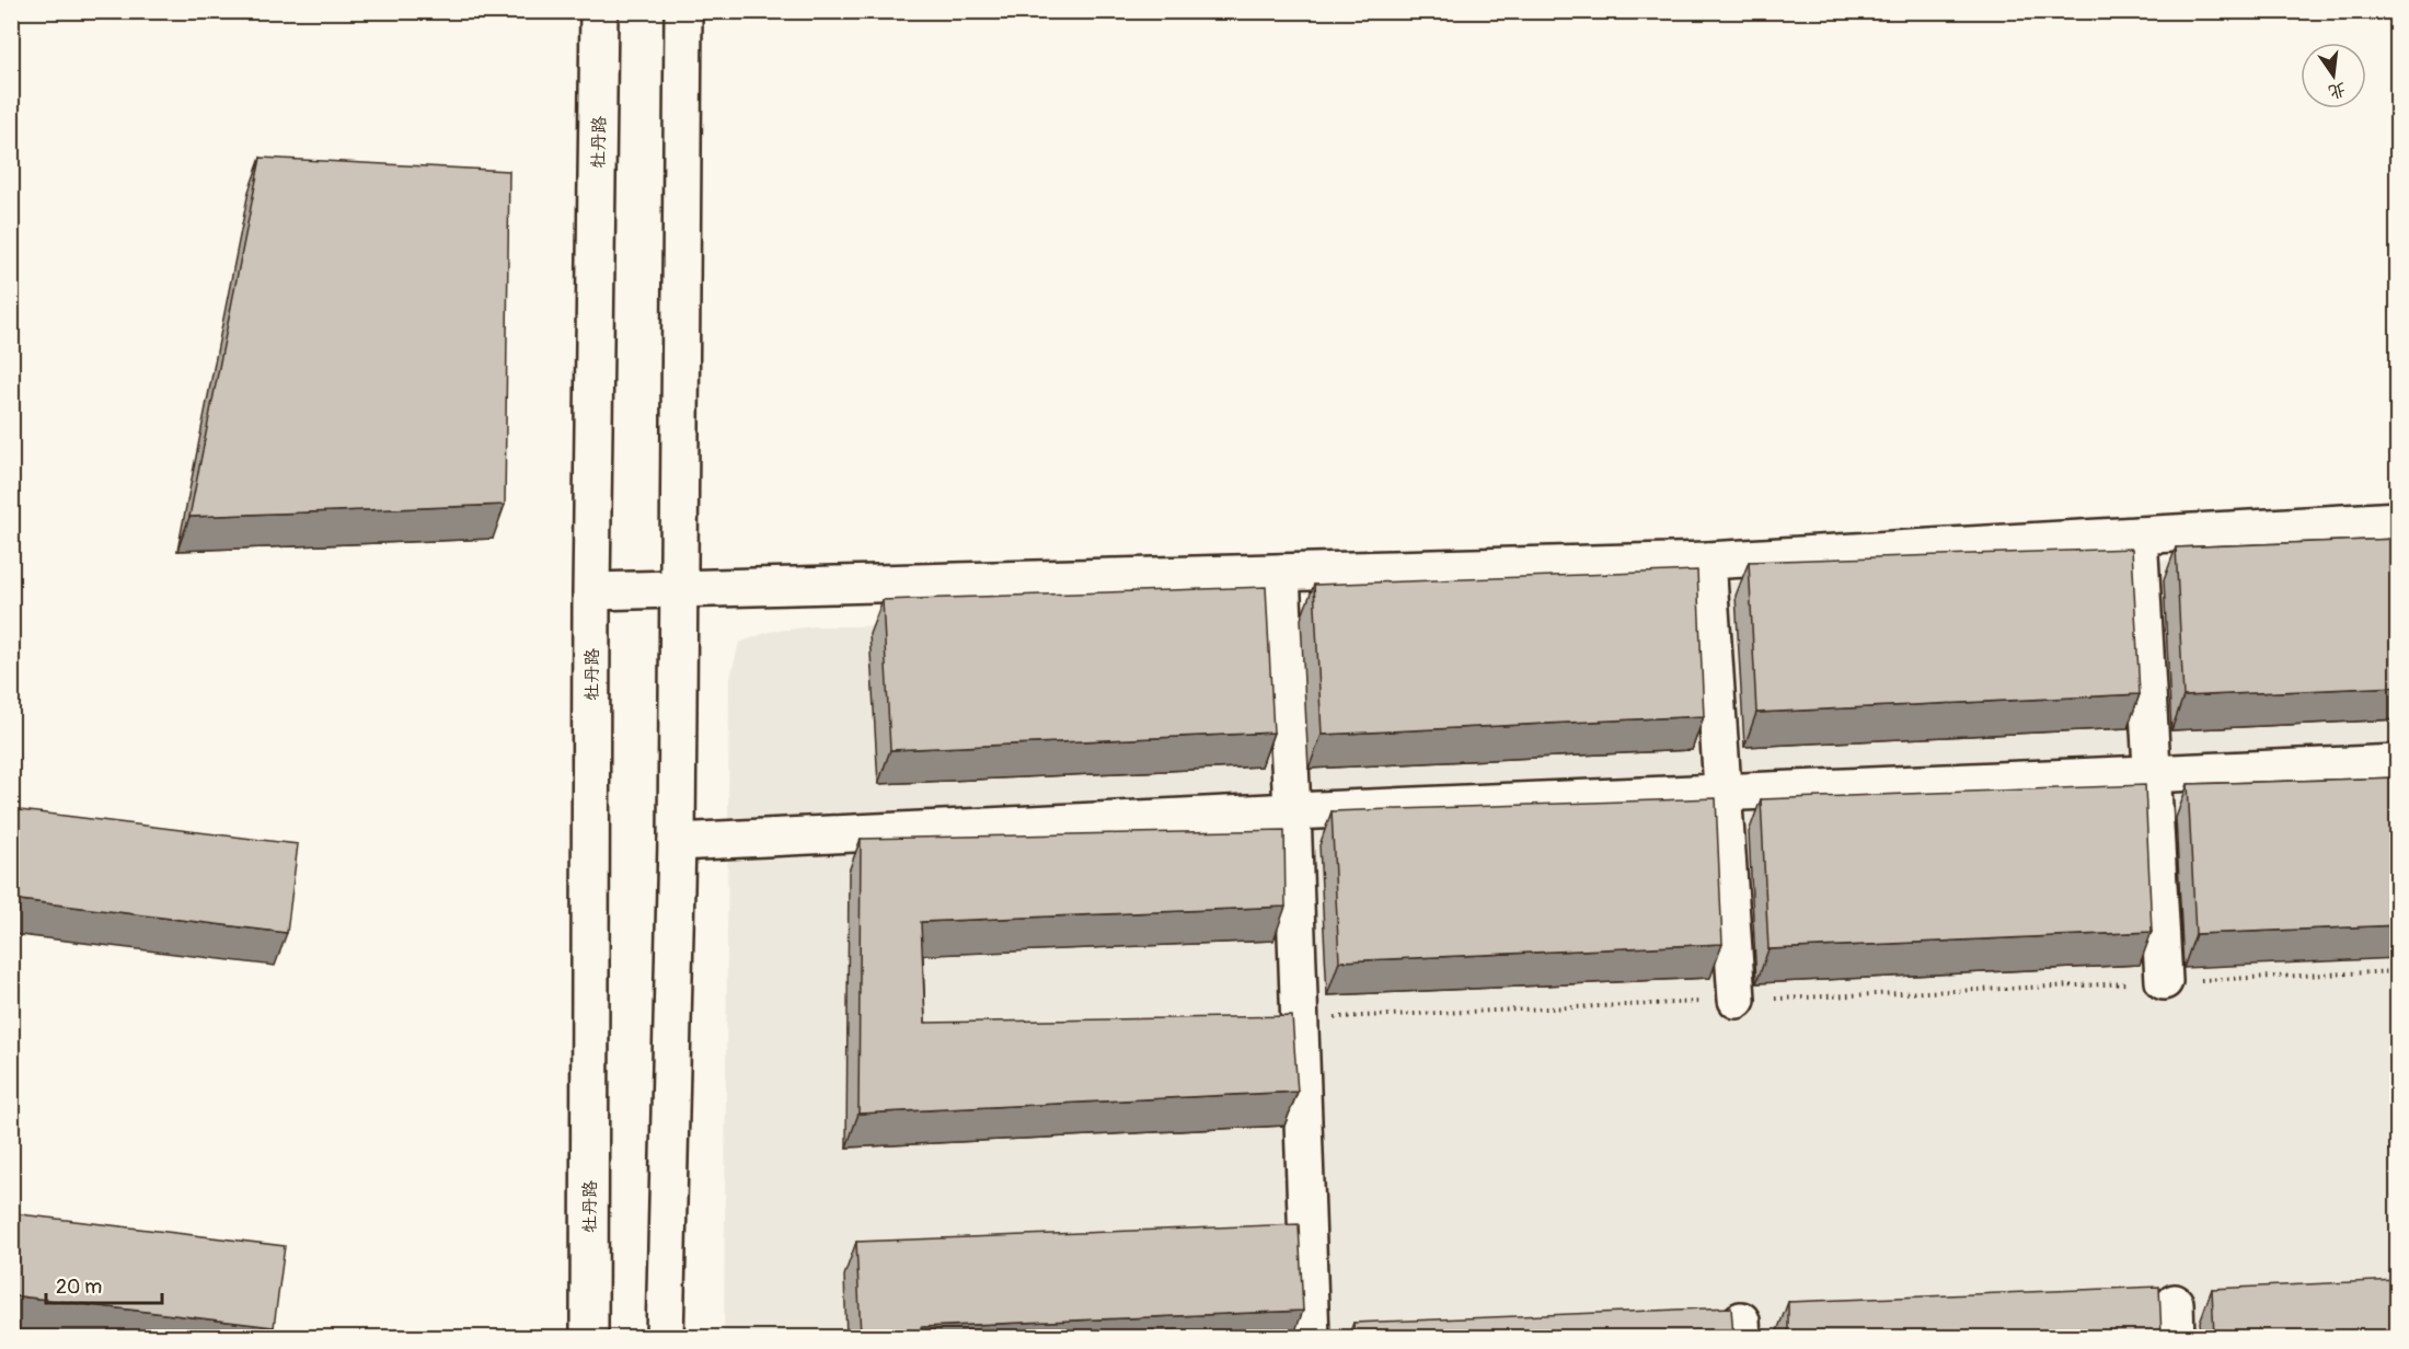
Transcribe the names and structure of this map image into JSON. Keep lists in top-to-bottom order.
{
  "streets": {
    "main road": ["牡丹路"]
  },
  "scale_bar": "20 m",
  "north": "bottom"
}
